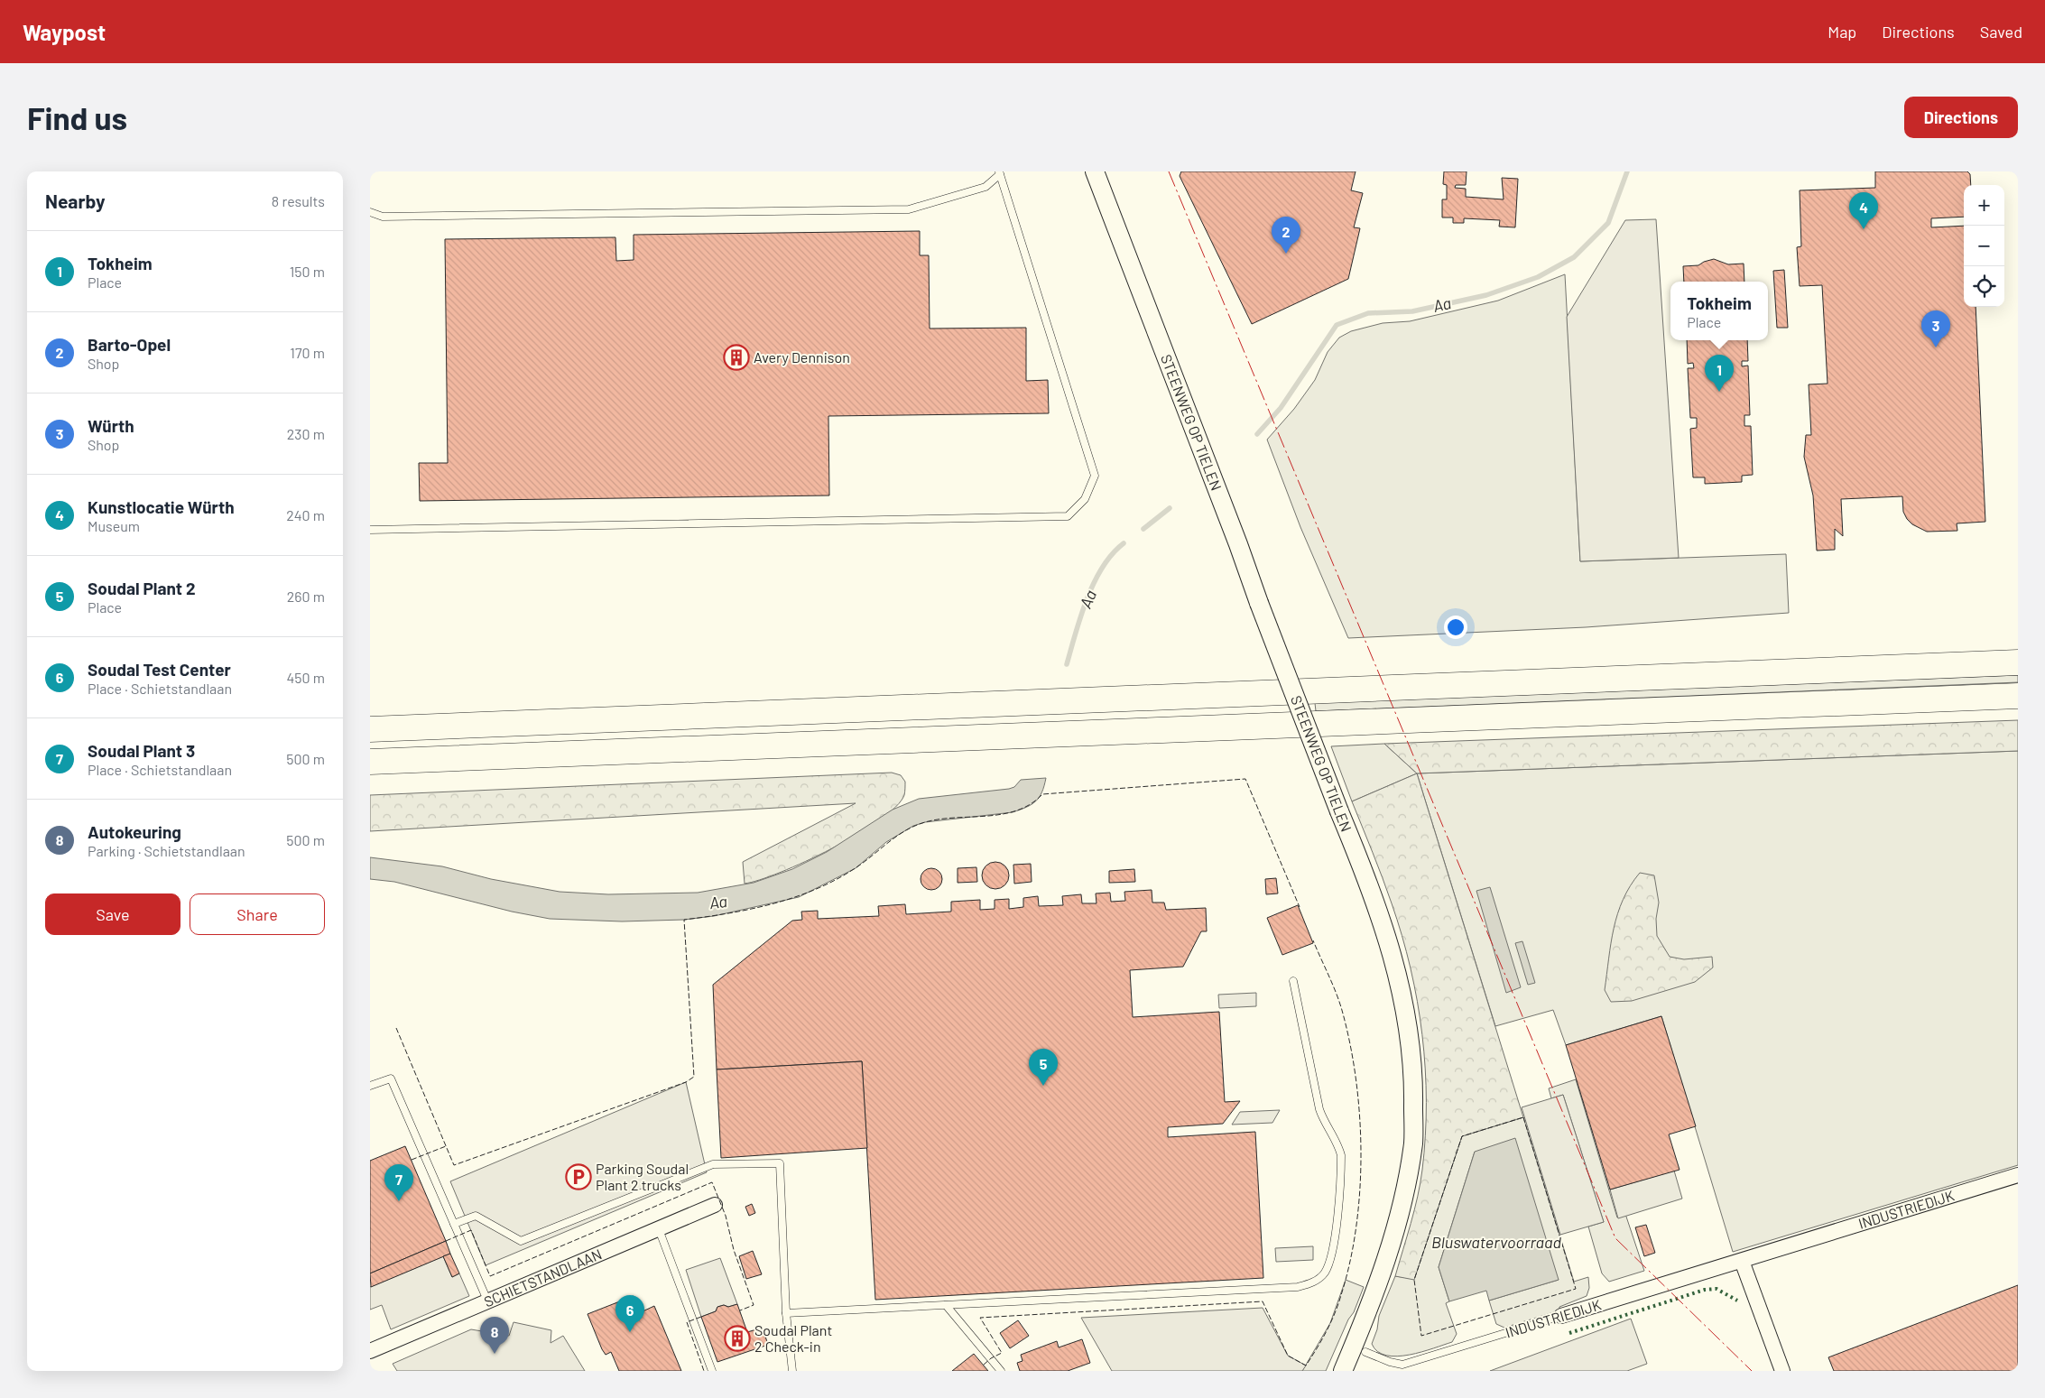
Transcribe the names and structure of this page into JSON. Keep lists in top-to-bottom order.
{
  "streets": {
    "street": ["STEENWEG OP TIELEN", "INDUSTRIEDIJK", "SCHIETSTANDLAAN"]
  },
  "water": ["Aa", "Bluswatervoorraad"],
  "places": {
    "building": ["Avery Dennison", "Soudal Plant 2 Check-in"],
    "parking": ["Parking Soudal Plant 2 trucks"]
  },
  "page": {
    "header": "Waypost",
    "nav": ["Map", "Directions", "Saved"],
    "buttons": [
      "Directions",
      ["Save", "Share"]
    ],
    "title": "Find us",
    "heading": ["Nearby", "8 results"],
    "map_buttons": ["+", "−"],
    "pins": [
      "4",
      "2",
      "3",
      "1",
      "5",
      "7",
      "6",
      "8"
    ],
    "list": [
      {
        "mark": "1",
        "name": "Tokheim",
        "note": "Place",
        "value": "150 m"
      },
      {
        "mark": "2",
        "name": "Barto-Opel",
        "note": "Shop",
        "value": "170 m"
      },
      {
        "mark": "3",
        "name": "Würth",
        "note": "Shop",
        "value": "230 m"
      },
      {
        "mark": "4",
        "name": "Kunstlocatie Würth",
        "note": "Museum",
        "value": "240 m"
      },
      {
        "mark": "5",
        "name": "Soudal Plant 2",
        "note": "Place",
        "value": "260 m"
      },
      {
        "mark": "6",
        "name": "Soudal Test Center",
        "note": "Place · Schietstandlaan",
        "value": "450 m"
      },
      {
        "mark": "7",
        "name": "Soudal Plant 3",
        "note": "Place · Schietstandlaan",
        "value": "500 m"
      },
      {
        "mark": "8",
        "name": "Autokeuring",
        "note": "Parking · Schietstandlaan",
        "value": "500 m"
      }
    ],
    "popup": ["Tokheim", "Place"]
  }
}
